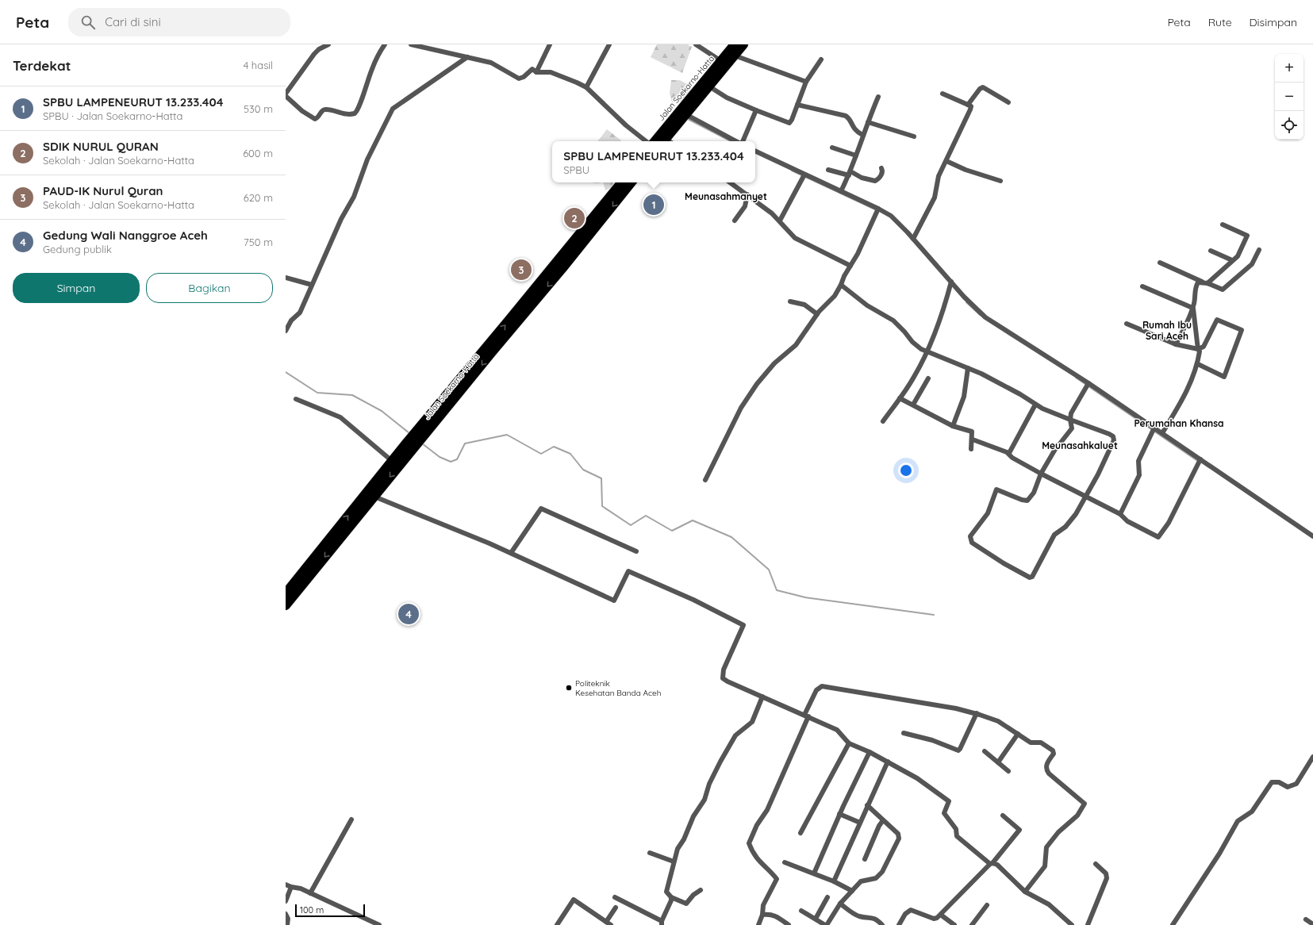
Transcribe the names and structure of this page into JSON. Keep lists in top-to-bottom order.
{
  "streets": {
    "highway": ["Jalan Soekarno-Hatta"]
  },
  "districts": [
    "Meunasahmanyet",
    "Rumah Ibu Sari Aceh",
    "Perumahan Khansa",
    "Meunasahkaluet"
  ],
  "places": ["Politeknik Kesehatan Banda Aceh"],
  "scale_bar": "100 m",
  "page": {
    "header": "Peta",
    "search": "Cari di sini",
    "nav": ["Peta", "Rute", "Disimpan"],
    "heading": ["Terdekat", "4 hasil"],
    "map_buttons": ["+", "−"],
    "list": [
      {
        "mark": "1",
        "name": "SPBU LAMPENEURUT 13.233.404",
        "note": "SPBU · Jalan Soekarno-Hatta",
        "value": "530 m"
      },
      {
        "mark": "2",
        "name": "SDIK NURUL QURAN",
        "note": "Sekolah · Jalan Soekarno-Hatta",
        "value": "600 m"
      },
      {
        "mark": "3",
        "name": "PAUD-IK Nurul Quran",
        "note": "Sekolah · Jalan Soekarno-Hatta",
        "value": "620 m"
      },
      {
        "mark": "4",
        "name": "Gedung Wali Nanggroe Aceh",
        "note": "Gedung publik",
        "value": "750 m"
      }
    ],
    "popup": ["SPBU LAMPENEURUT 13.233.404", "SPBU"],
    "pins": [
      "1",
      "2",
      "3",
      "4"
    ],
    "buttons": ["Simpan", "Bagikan"],
    "scale": "100 m"
  }
}
